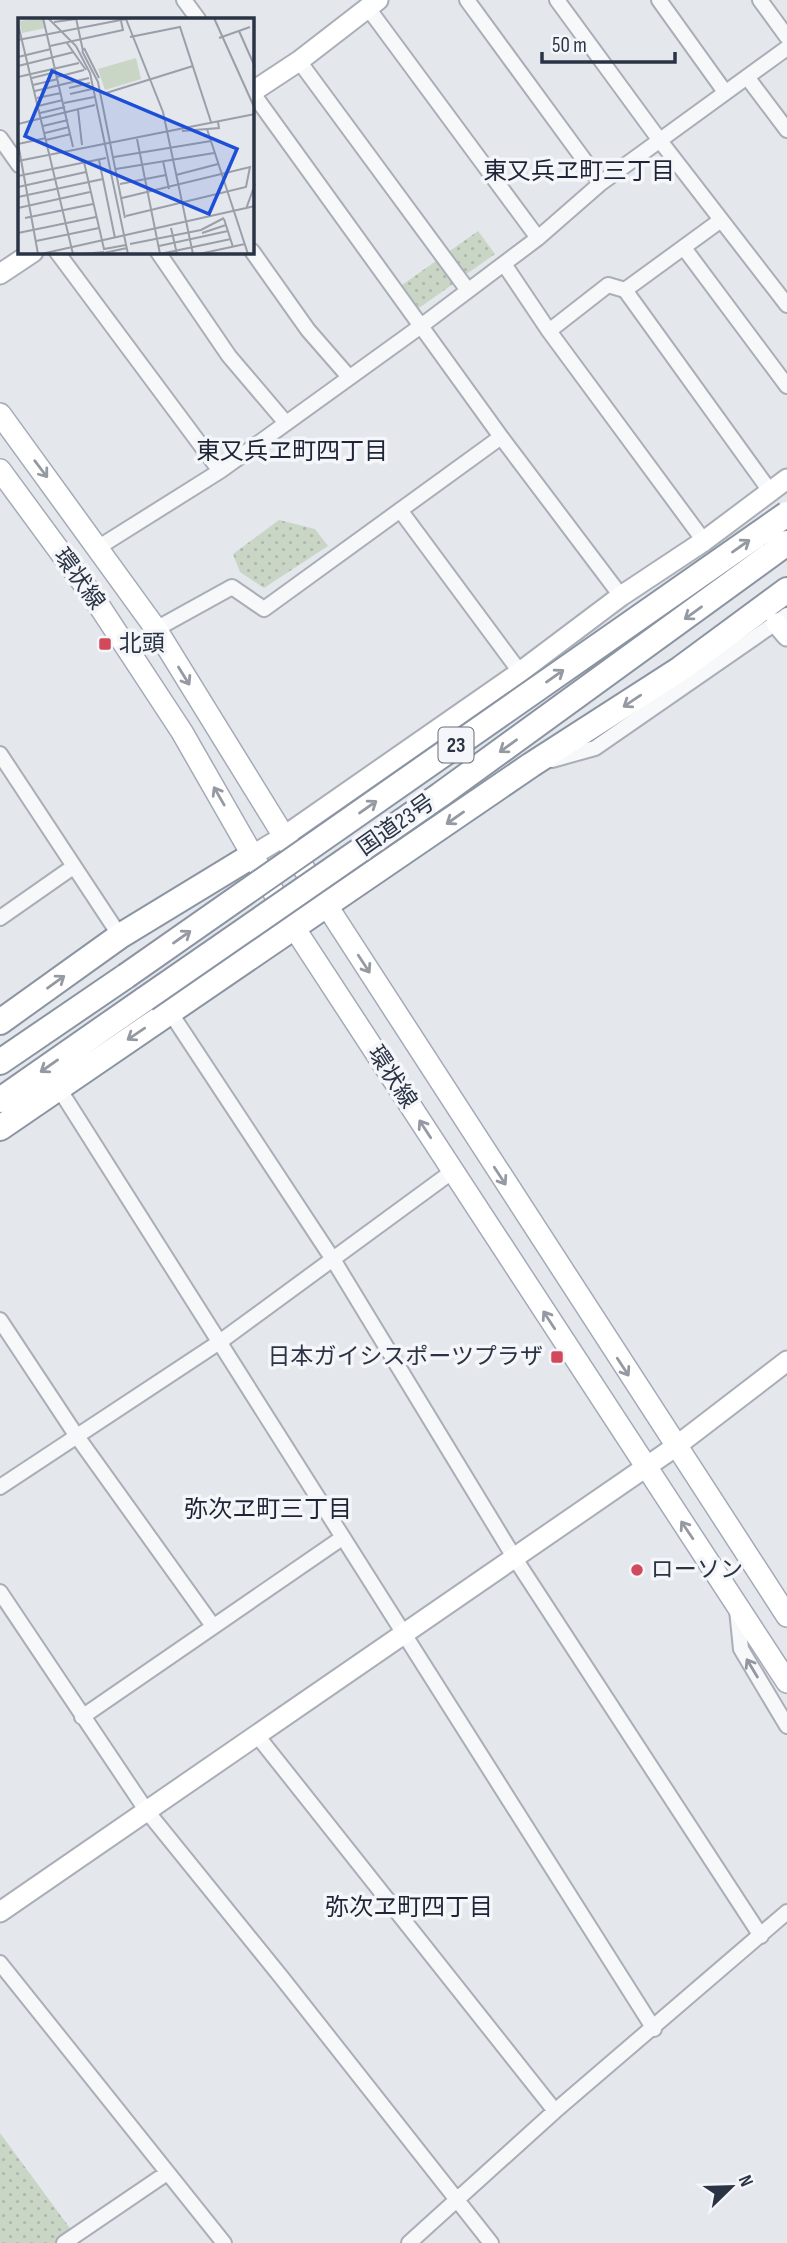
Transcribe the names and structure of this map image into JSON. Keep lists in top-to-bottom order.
{
  "streets": {
    "highway": ["23", "国道23号"],
    "main road": ["環状線"]
  },
  "districts": [
    "東又兵ヱ町三丁目",
    "東又兵ヱ町四丁目",
    "弥次ヱ町三丁目",
    "弥次ヱ町四丁目"
  ],
  "places": {
    "transit": ["北頭", "日本ガイシスポーツプラザ"],
    "other": ["ローソン"]
  },
  "scale_bar": "50 m",
  "north": "top right"
}
